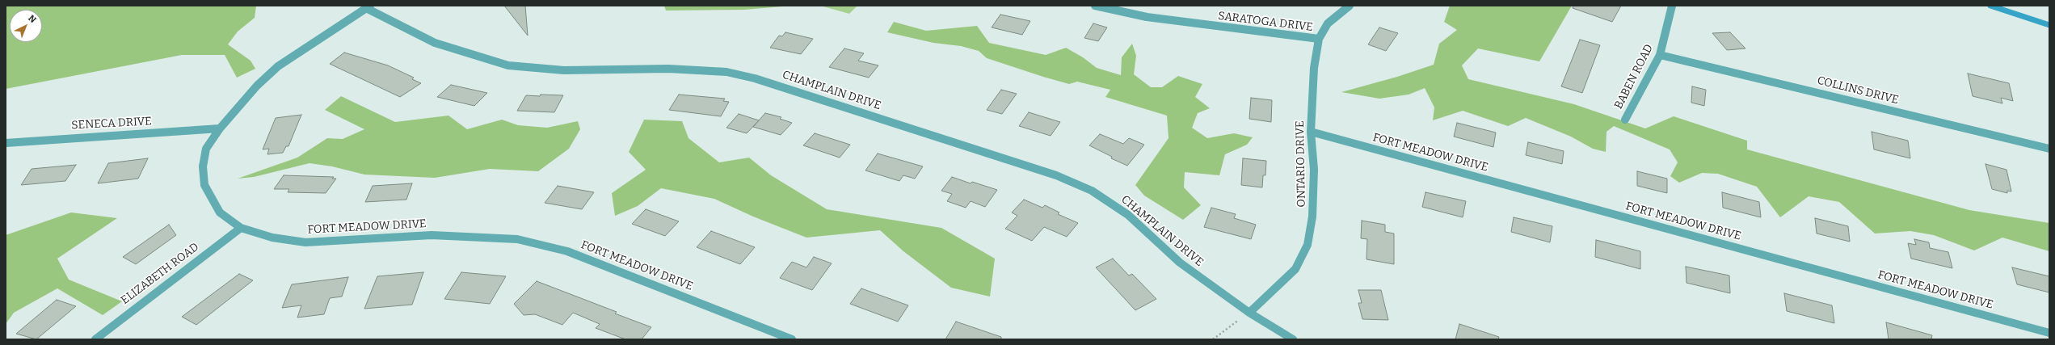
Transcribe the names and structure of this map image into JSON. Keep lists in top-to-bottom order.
{
  "streets": {
    "street": [
      "SARATOGA DRIVE",
      "BABEN ROAD",
      "CHAMPLAIN DRIVE",
      "COLLINS DRIVE",
      "SENECA DRIVE",
      "FORT MEADOW DRIVE",
      "ONTARIO DRIVE",
      "ELIZABETH ROAD"
    ]
  },
  "crossings": [
    ["SARATOGA DRIVE", "ONTARIO DRIVE"],
    ["BABEN ROAD", "COLLINS DRIVE"],
    ["CHAMPLAIN DRIVE", "FORT MEADOW DRIVE"],
    ["CHAMPLAIN DRIVE", "ONTARIO DRIVE"],
    ["SENECA DRIVE", "FORT MEADOW DRIVE"],
    ["FORT MEADOW DRIVE", "ONTARIO DRIVE"],
    ["FORT MEADOW DRIVE", "ELIZABETH ROAD"]
  ],
  "north": "top right"
}
